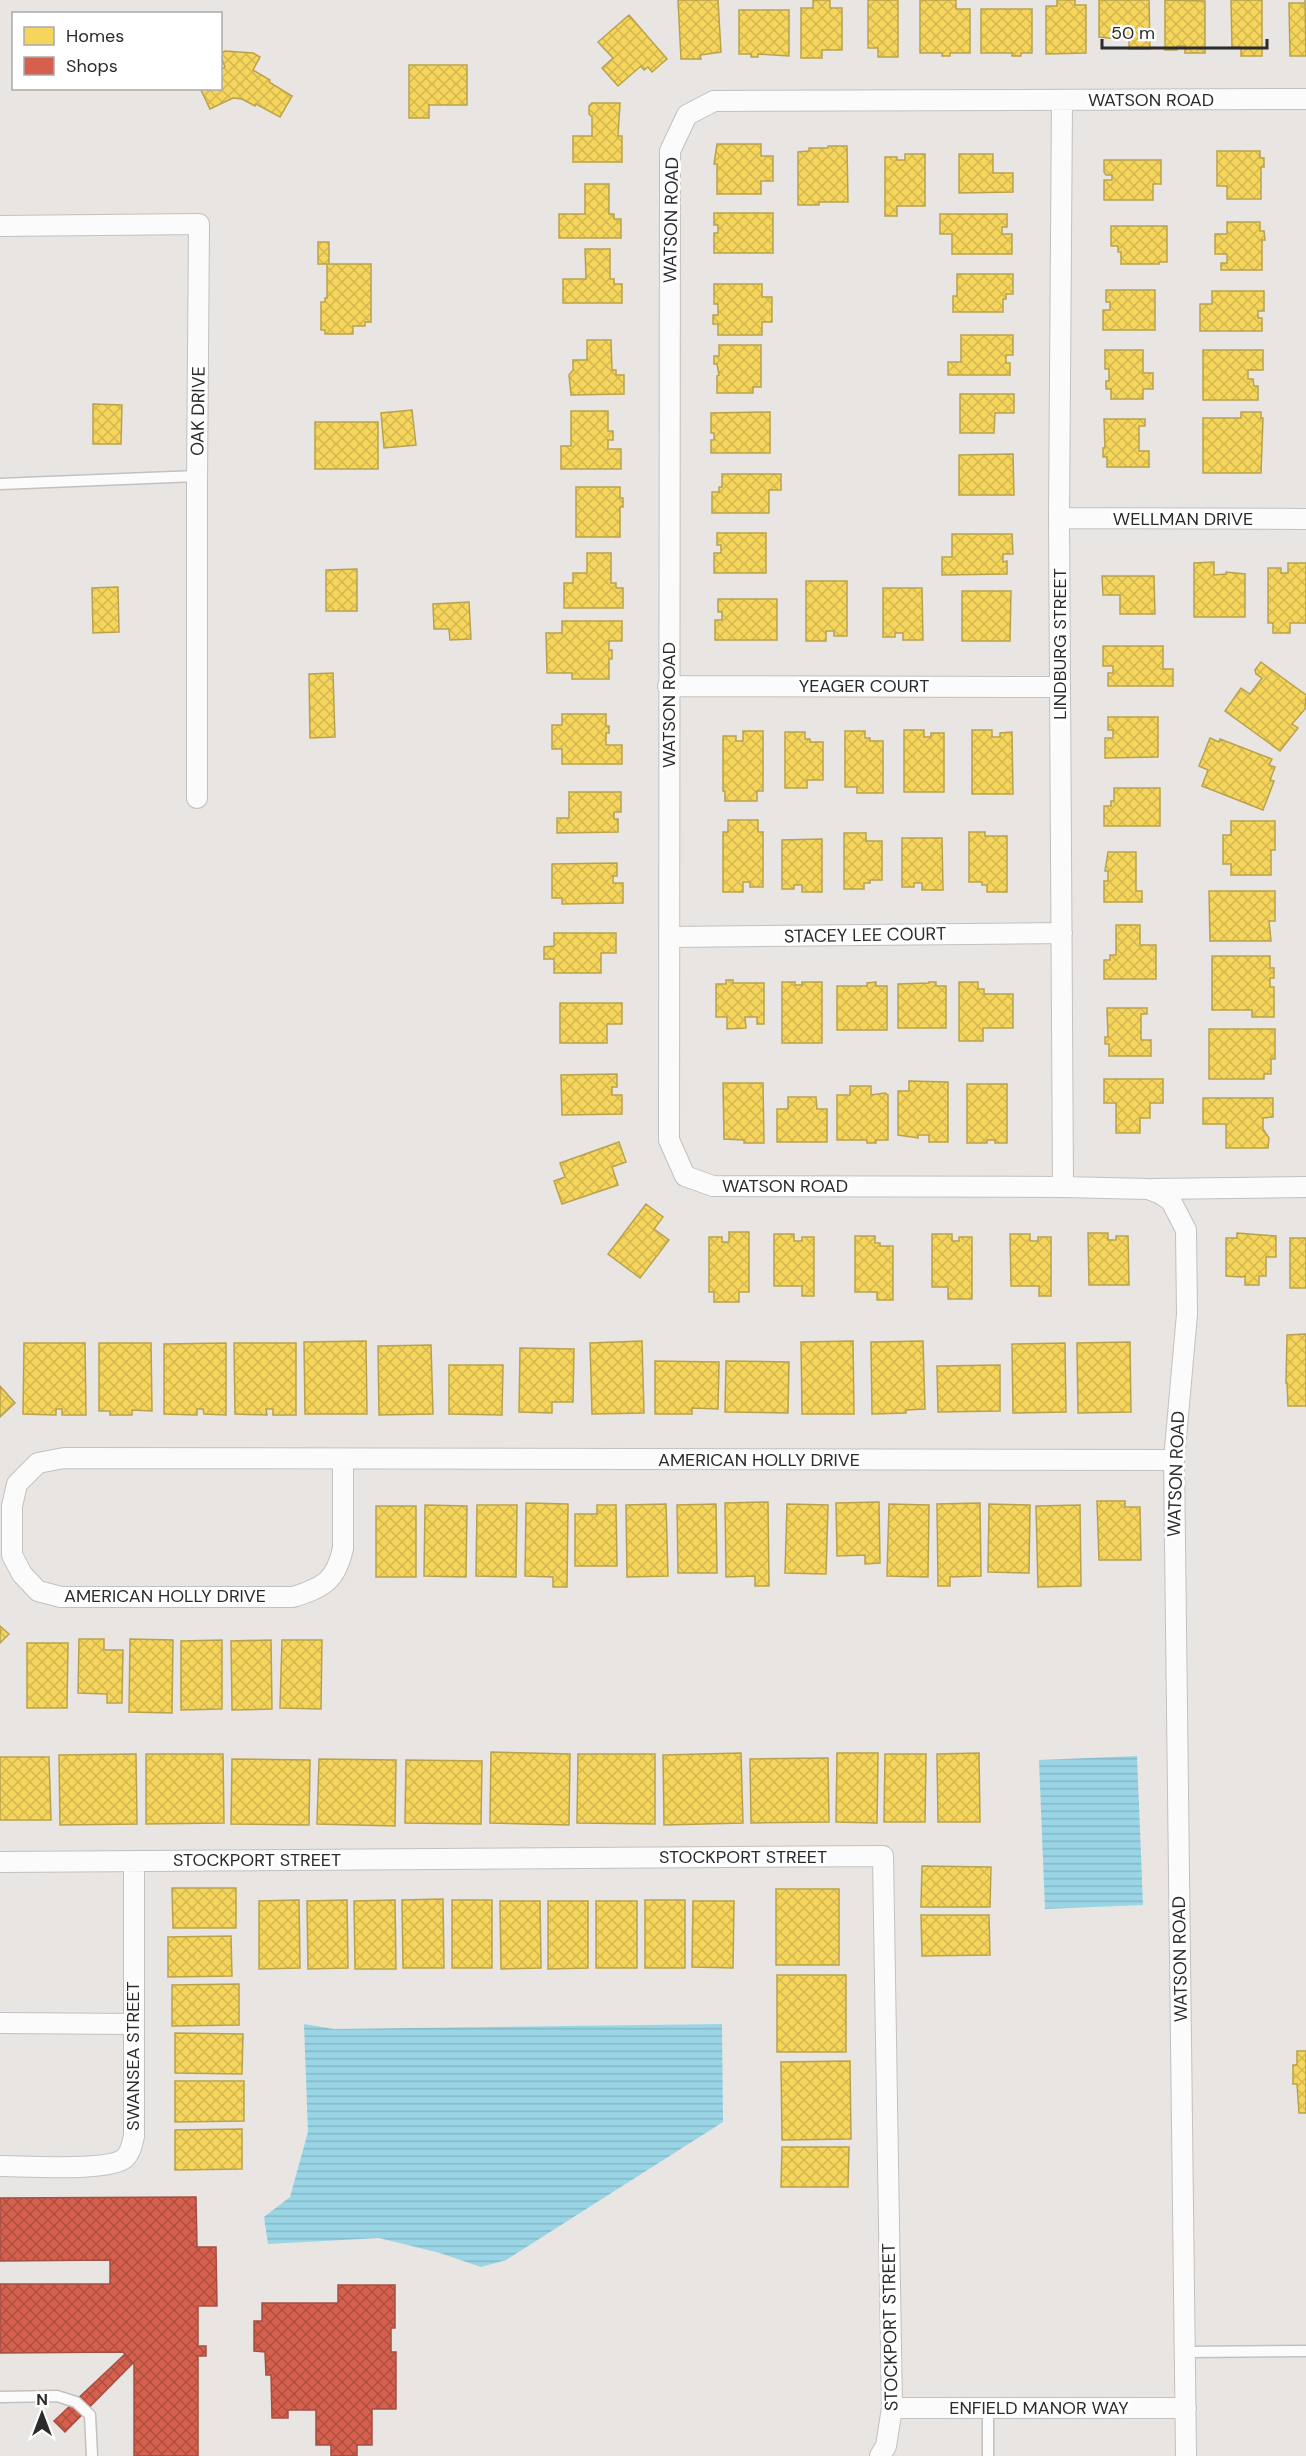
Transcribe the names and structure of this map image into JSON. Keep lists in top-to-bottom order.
{
  "streets": {
    "street": [
      "WATSON ROAD",
      "OAK DRIVE",
      "WELLMAN DRIVE",
      "LINDBURG STREET",
      "YEAGER COURT",
      "STACEY LEE COURT",
      "AMERICAN HOLLY DRIVE",
      "STOCKPORT STREET",
      "SWANSEA STREET",
      "ENFIELD MANOR WAY"
    ]
  },
  "crossings": [
    ["WATSON ROAD", "LINDBURG STREET"],
    ["WATSON ROAD", "YEAGER COURT"],
    ["WATSON ROAD", "STACEY LEE COURT"],
    ["WATSON ROAD", "AMERICAN HOLLY DRIVE"],
    ["WATSON ROAD", "ENFIELD MANOR WAY"],
    ["WELLMAN DRIVE", "LINDBURG STREET"],
    ["LINDBURG STREET", "YEAGER COURT"],
    ["LINDBURG STREET", "STACEY LEE COURT"],
    ["STOCKPORT STREET", "SWANSEA STREET"],
    ["STOCKPORT STREET", "ENFIELD MANOR WAY"]
  ],
  "legend": ["Homes", "Shops"],
  "scale_bar": "50 m",
  "north": "top"
}
